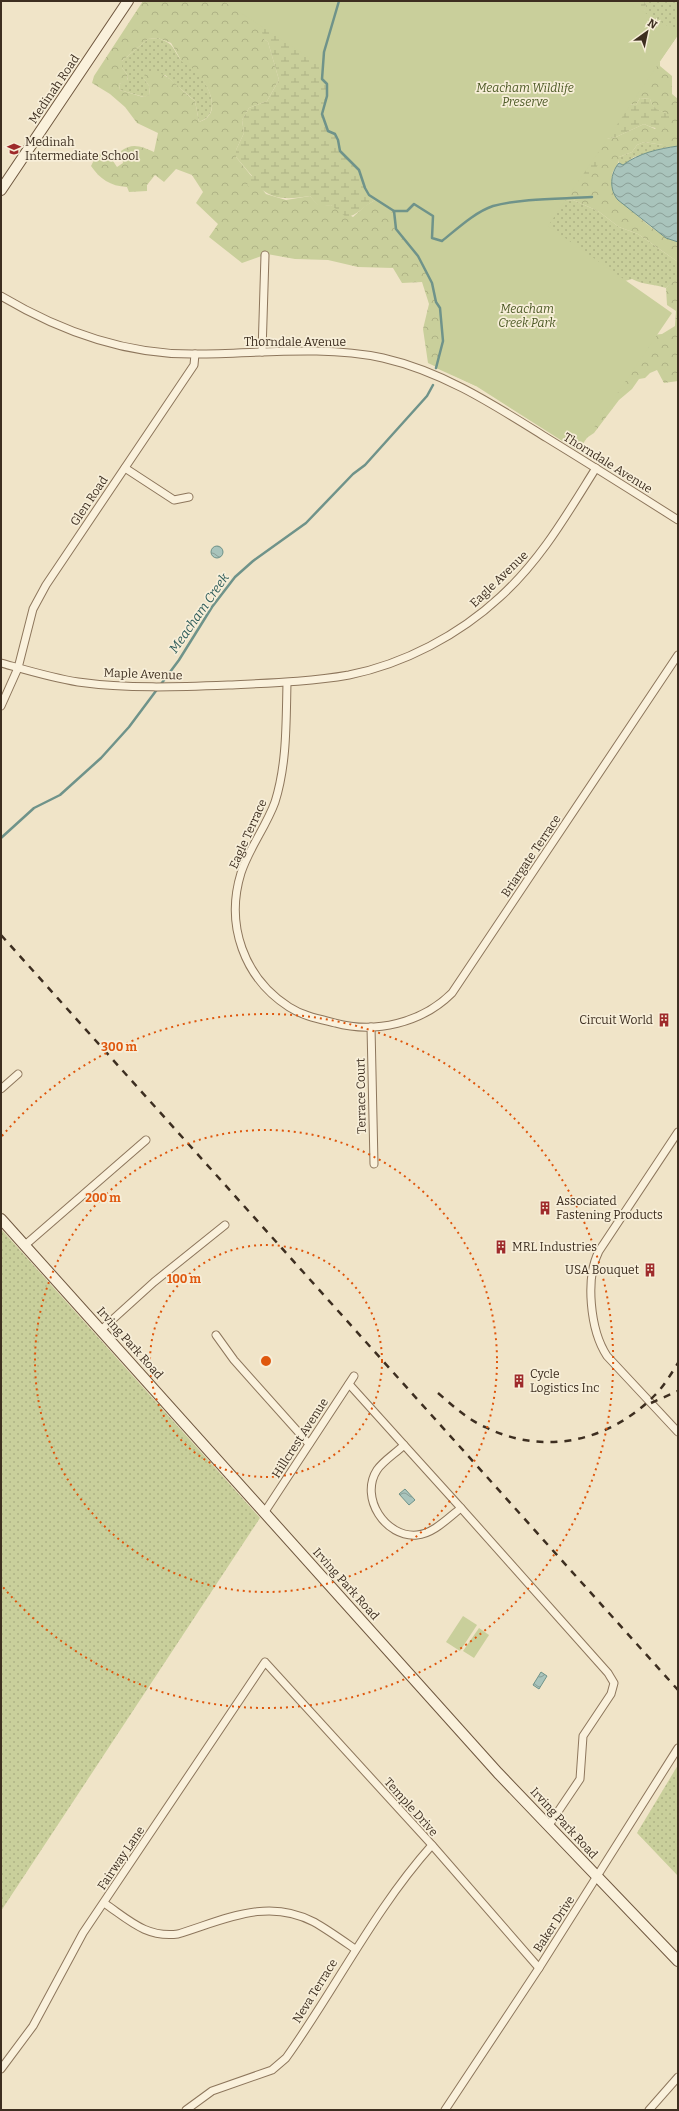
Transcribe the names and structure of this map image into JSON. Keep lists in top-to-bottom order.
{
  "streets": {
    "main road": ["Medinah Road", "Irving Park Road"],
    "street": [
      "Thorndale Avenue",
      "Glen Road",
      "Eagle Avenue",
      "Maple Avenue",
      "Eagle Terrace",
      "Briargate Terrace",
      "Terrace Court",
      "Hillcrest Avenue",
      "Temple Drive",
      "Fairway Lane",
      "Baker Drive",
      "Neva Terrace"
    ]
  },
  "crossings": [
    ["Thorndale Avenue", "Glen Road"],
    ["Thorndale Avenue", "Eagle Avenue"],
    ["Glen Road", "Maple Avenue"],
    ["Eagle Avenue", "Maple Avenue"],
    ["Eagle Avenue", "Eagle Terrace"],
    ["Maple Avenue", "Eagle Terrace"],
    ["Eagle Terrace", "Briargate Terrace"],
    ["Briargate Terrace", "Terrace Court"],
    ["Irving Park Road", "Hillcrest Avenue"],
    ["Irving Park Road", "Baker Drive"],
    ["Temple Drive", "Fairway Lane"],
    ["Temple Drive", "Baker Drive"],
    ["Temple Drive", "Neva Terrace"]
  ],
  "water": ["Meacham Creek"],
  "parks": ["Meacham Wildlife Preserve", "Meacham Creek Park"],
  "places": {
    "school or university": ["Medinah Intermediate School"],
    "building": [
      "Circuit World",
      "Associated Fastening Products",
      "MRL Industries",
      "USA Bouquet",
      "Cycle Logistics Inc"
    ]
  },
  "north": "top right",
  "rings": ["300 m", "200 m", "100 m"]
}
